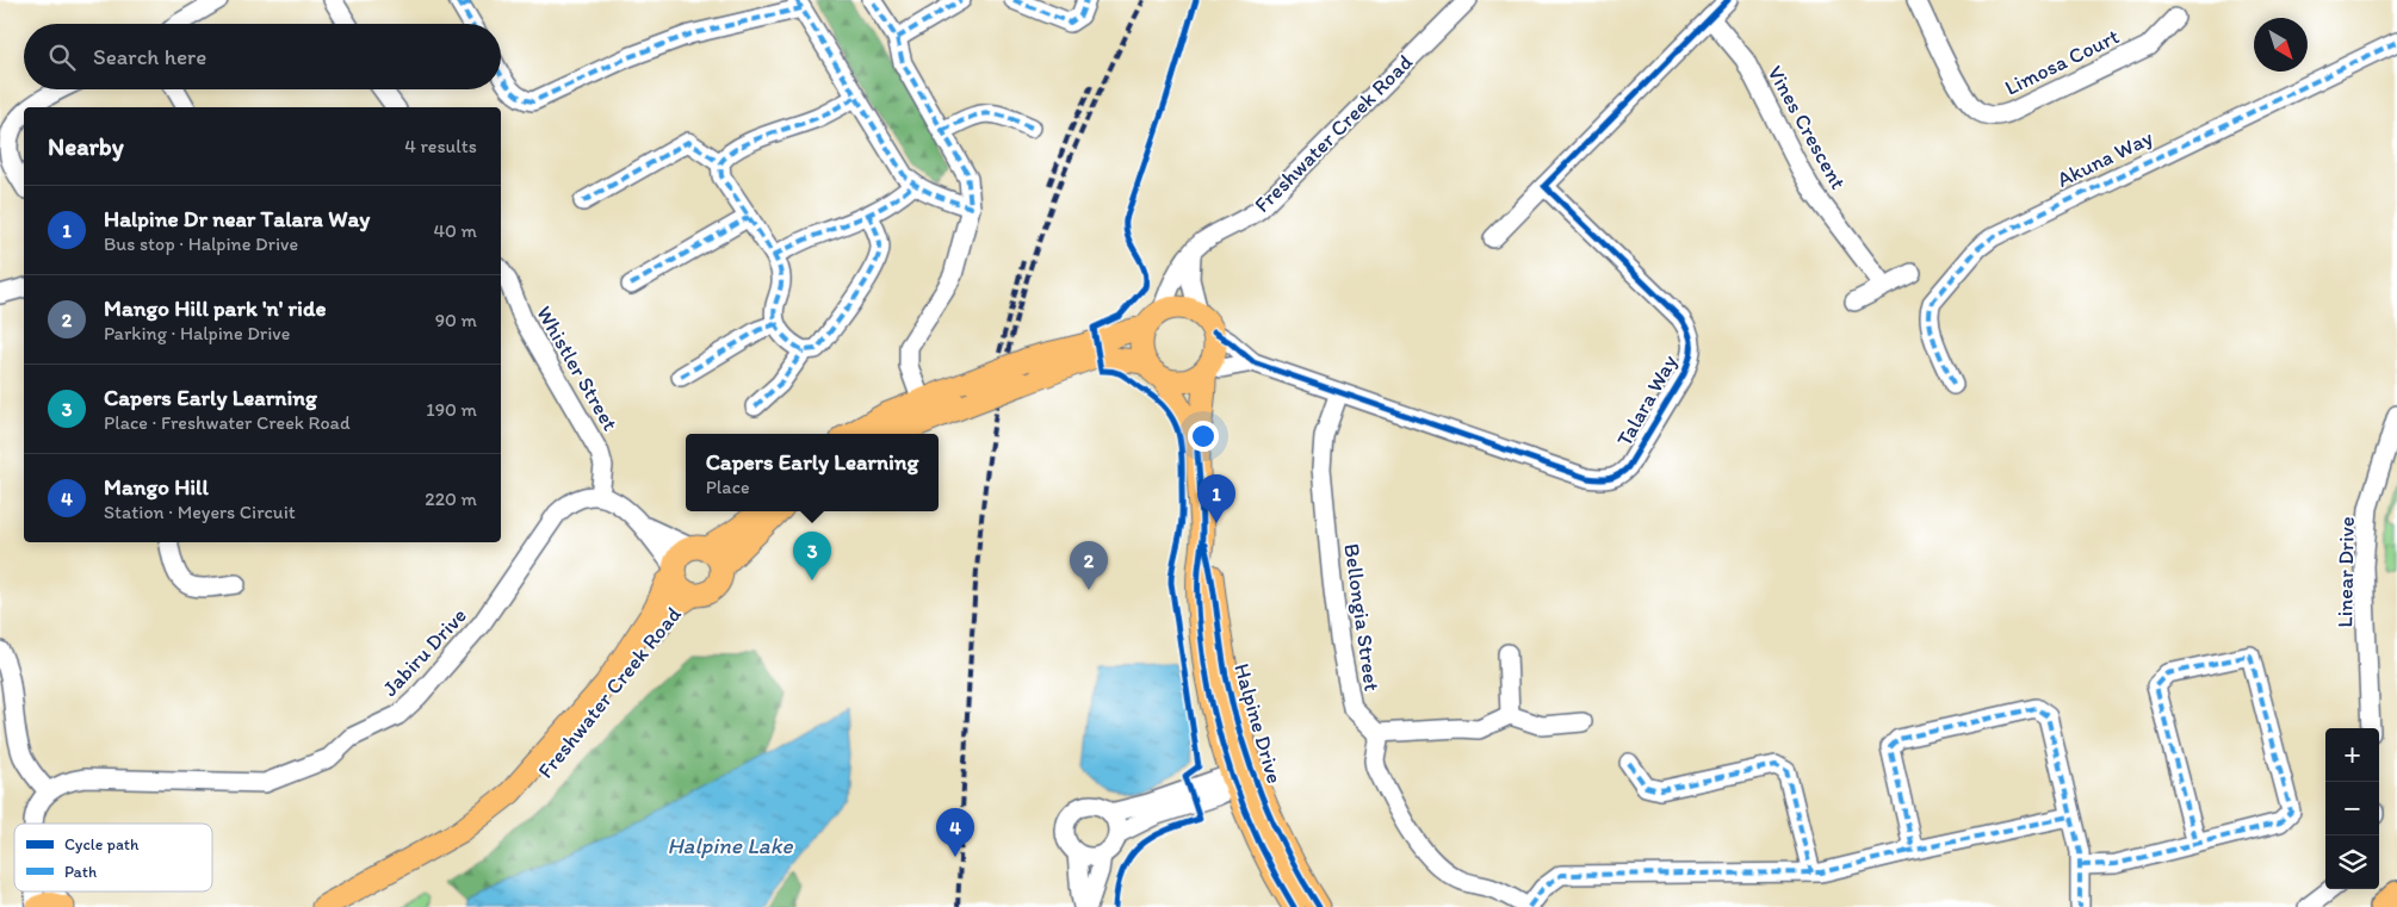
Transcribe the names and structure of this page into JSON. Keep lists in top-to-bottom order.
{
  "streets": {
    "main road": ["Freshwater Creek Road", "Halpine Drive"],
    "street": [
      "Limosa Court",
      "Vines Crescent",
      "Akuna Way",
      "Whistler Street",
      "Talara Way",
      "Linear Drive",
      "Bellongia Street",
      "Jabiru Drive"
    ]
  },
  "crossings": [
    ["Freshwater Creek Road", "Talara Way"],
    ["Freshwater Creek Road", "Halpine Drive"],
    ["Whistler Street", "Jabiru Drive"],
    ["Talara Way", "Bellongia Street"],
    ["Talara Way", "Halpine Drive"]
  ],
  "water": ["Halpine Lake"],
  "legend": ["Cycle path", "Path"],
  "north": "bottom right",
  "page": {
    "search": "Search here",
    "heading": ["Nearby", "4 results"],
    "list": [
      {
        "mark": "1",
        "name": "Halpine Dr near Talara Way",
        "note": "Bus stop · Halpine Drive",
        "value": "40 m"
      },
      {
        "mark": "2",
        "name": "Mango Hill park 'n' ride",
        "note": "Parking · Halpine Drive",
        "value": "90 m"
      },
      {
        "mark": "3",
        "name": "Capers Early Learning",
        "note": "Place · Freshwater Creek Road",
        "value": "190 m"
      },
      {
        "mark": "4",
        "name": "Mango Hill",
        "note": "Station · Meyers Circuit",
        "value": "220 m"
      }
    ],
    "popup": ["Capers Early Learning", "Place"],
    "pins": [
      "1",
      "3",
      "2",
      "4"
    ],
    "map_buttons": ["+", "−"]
  }
}
